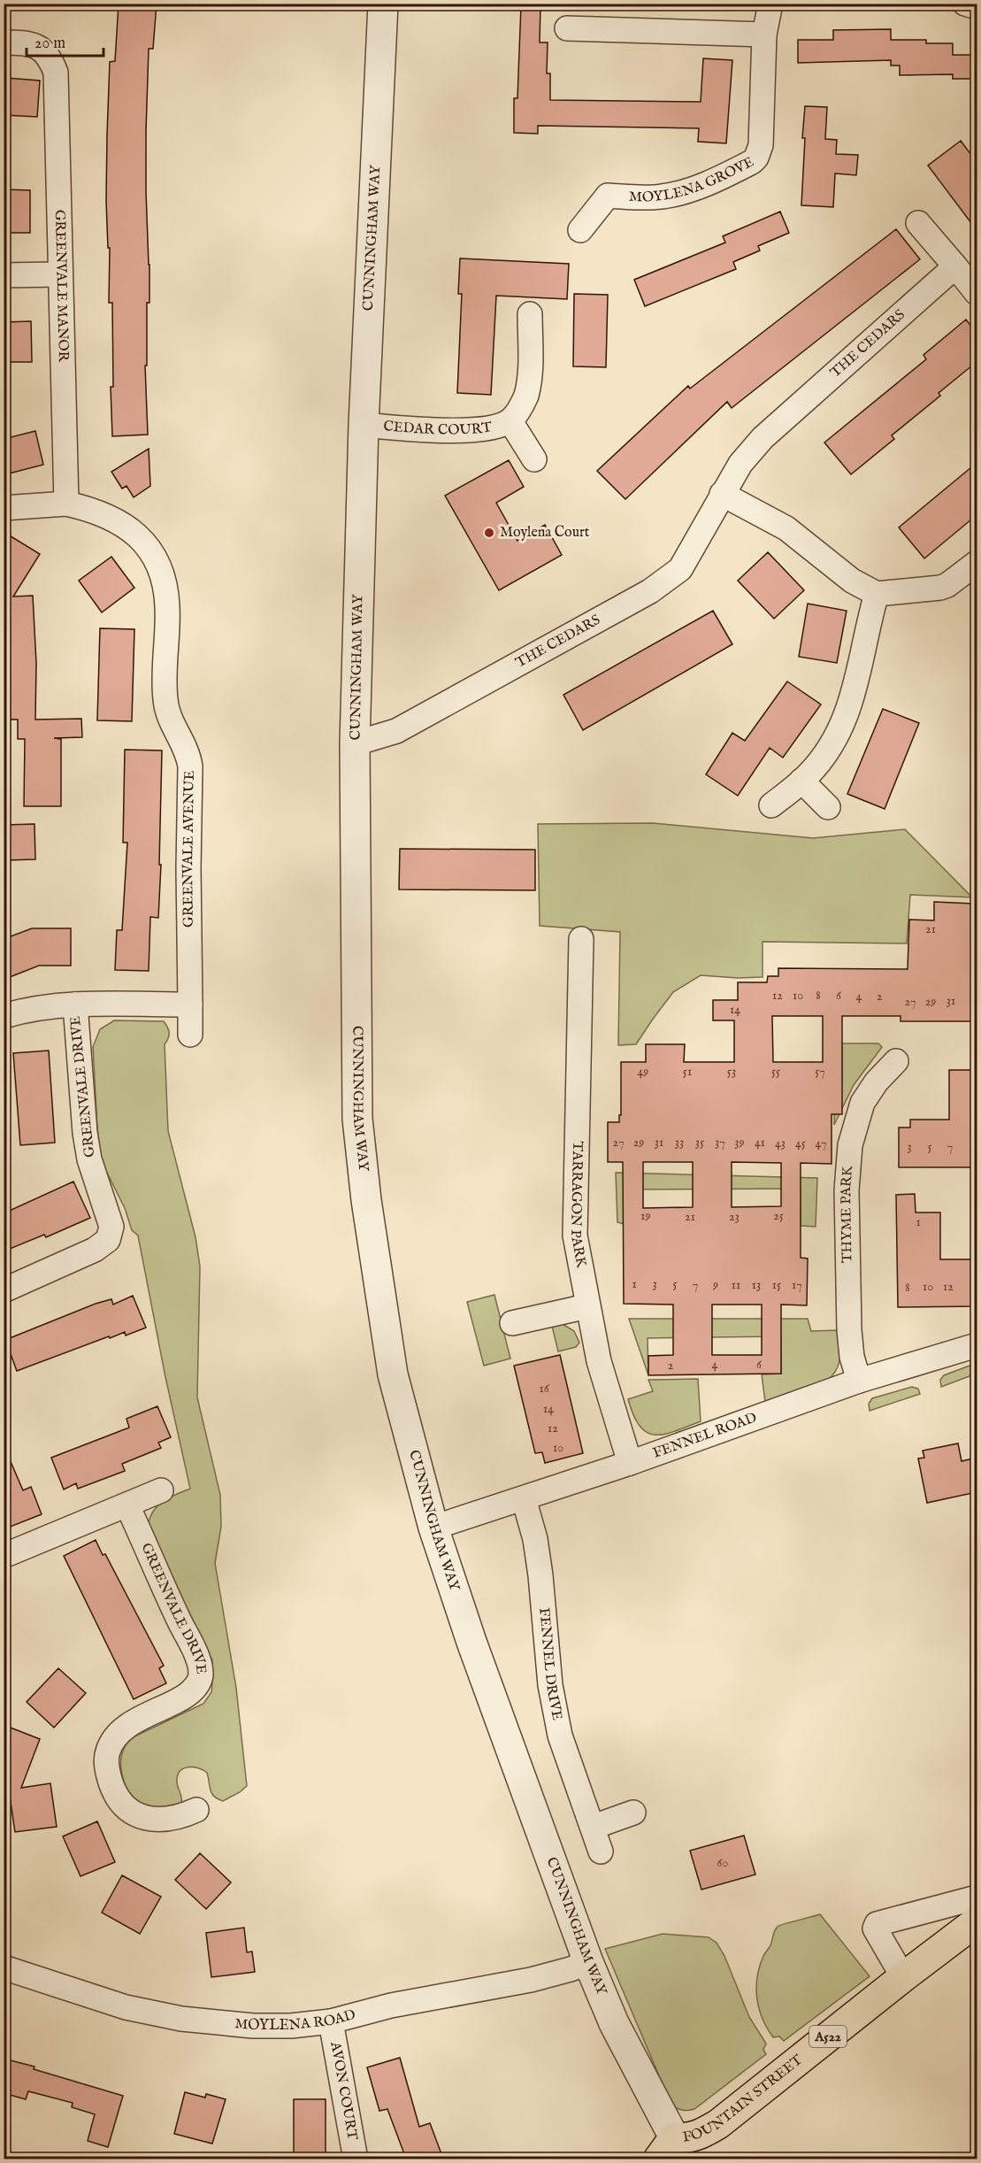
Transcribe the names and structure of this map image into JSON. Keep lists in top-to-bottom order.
{
  "streets": {
    "main road": ["A522", "FOUNTAIN STREET"],
    "street": [
      "MOYLENA GROVE",
      "CUNNINGHAM WAY",
      "GREENVALE MANOR",
      "THE CEDARS",
      "CEDAR COURT",
      "GREENVALE AVENUE",
      "GREENVALE DRIVE",
      "TARRAGON PARK",
      "THYME PARK",
      "FENNEL ROAD",
      "FENNEL DRIVE",
      "MOYLENA ROAD",
      "AVON COURT"
    ]
  },
  "crossings": [
    ["CUNNINGHAM WAY", "THE CEDARS"],
    ["CUNNINGHAM WAY", "CEDAR COURT"],
    ["CUNNINGHAM WAY", "FENNEL ROAD"],
    ["CUNNINGHAM WAY", "MOYLENA ROAD"],
    ["CUNNINGHAM WAY", "FOUNTAIN STREET"],
    ["GREENVALE MANOR", "GREENVALE AVENUE"],
    ["TARRAGON PARK", "FENNEL ROAD"],
    ["THYME PARK", "FENNEL ROAD"],
    ["FENNEL ROAD", "FENNEL DRIVE"],
    ["MOYLENA ROAD", "AVON COURT"]
  ],
  "places": ["Moylena Court"],
  "house_numbers": [
    "21",
    "12",
    "10",
    "8",
    "6",
    "4",
    "2",
    "31",
    "27",
    "29",
    "14",
    "49",
    "51",
    "53",
    "55",
    "57",
    "27",
    "29",
    "31",
    "33",
    "35",
    "37",
    "39",
    "41",
    "43",
    "45",
    "47",
    "3",
    "5",
    "7",
    "19",
    "25",
    "21",
    "23",
    "1",
    "1",
    "3",
    "5",
    "7",
    "9",
    "11",
    "13",
    "15",
    "17",
    "10",
    "12",
    "8",
    "4",
    "6",
    "2",
    "16",
    "14",
    "12",
    "10",
    "60"
  ],
  "scale_bar": "20 m"
}
